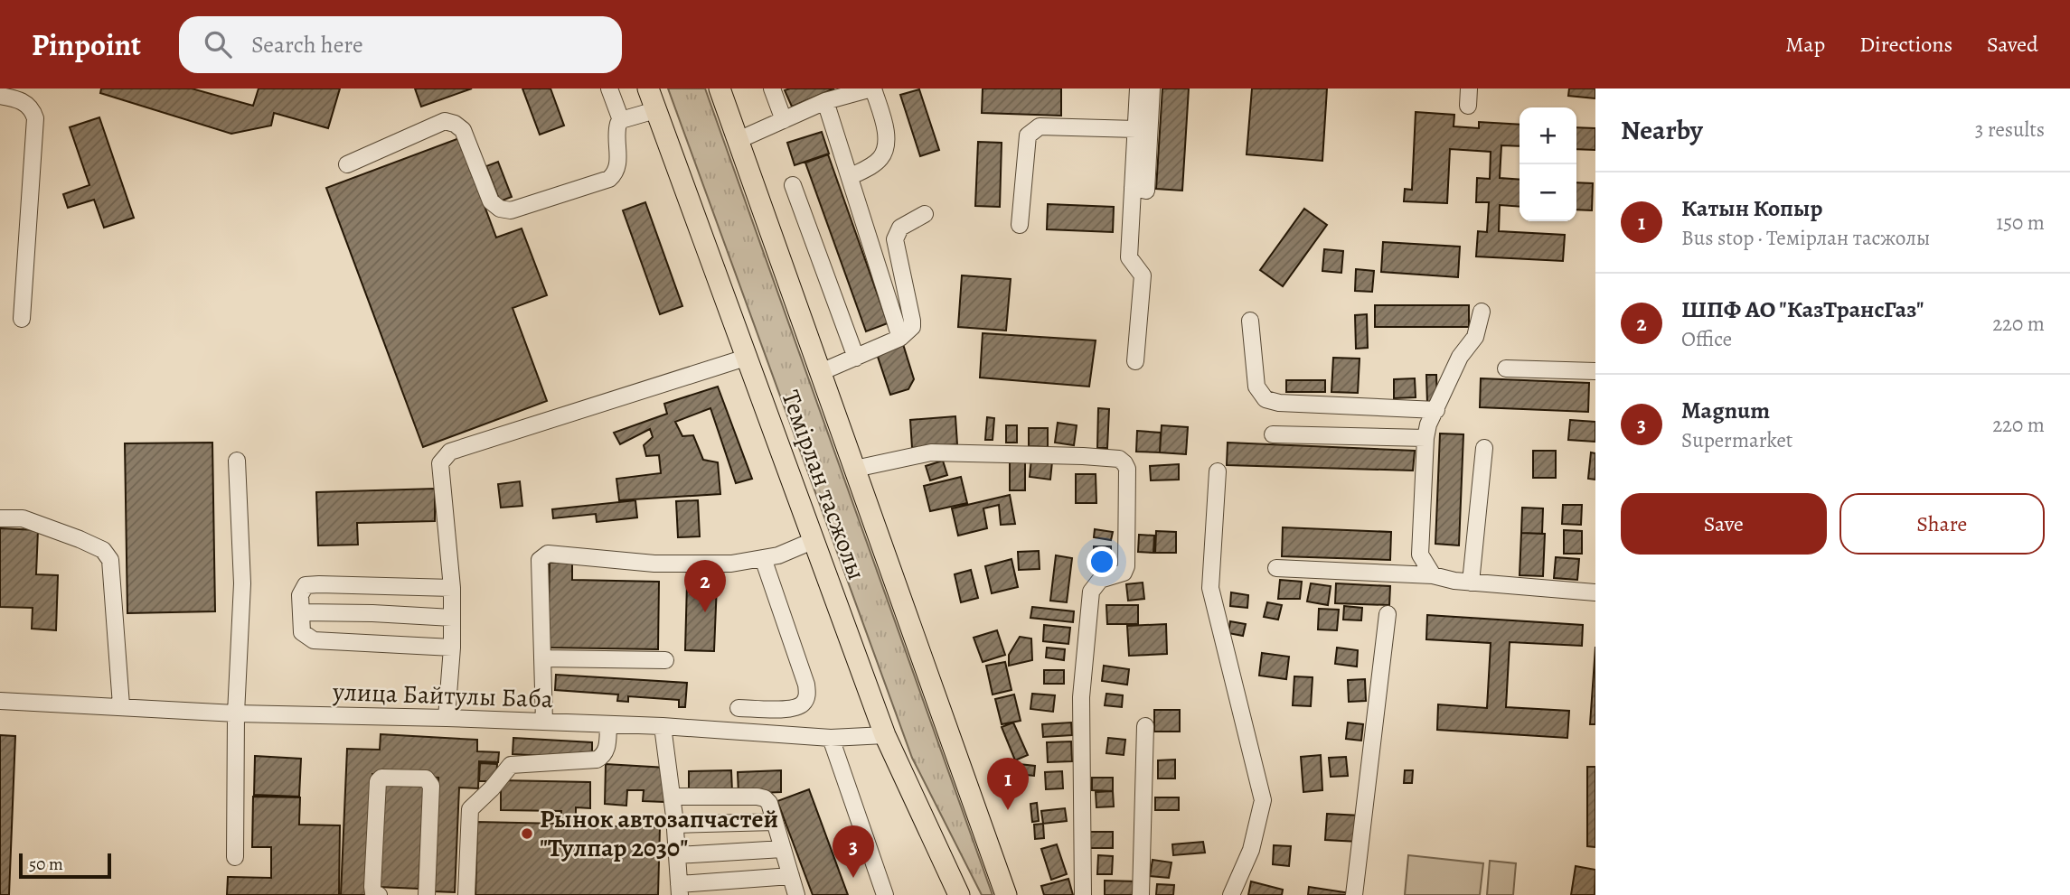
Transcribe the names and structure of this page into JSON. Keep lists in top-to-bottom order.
{
  "streets": {
    "main road": ["Темірлан тасжолы"],
    "street": ["улица Байтулы Баба"]
  },
  "crossings": [
    ["Темірлан тасжолы", "улица Байтулы Баба"]
  ],
  "places": ["Рынок автозапчастей \"Тулпар 2030\""],
  "scale_bar": "50 m",
  "page": {
    "header": "Pinpoint",
    "search": "Search here",
    "nav": ["Map", "Directions", "Saved"],
    "heading": ["Nearby", "3 results"],
    "map_buttons": ["+", "−"],
    "list": [
      {
        "mark": "1",
        "name": "Катын Копыр",
        "note": "Bus stop · Темірлан тасжолы",
        "value": "150 m"
      },
      {
        "mark": "2",
        "name": "ШПФ АО \"КазТрансГаз\"",
        "note": "Office",
        "value": "220 m"
      },
      {
        "mark": "3",
        "name": "Magnum",
        "note": "Supermarket",
        "value": "220 m"
      }
    ],
    "buttons": ["Save", "Share"],
    "pins": ["2", "1", "3"],
    "scale": "50 m"
  }
}
